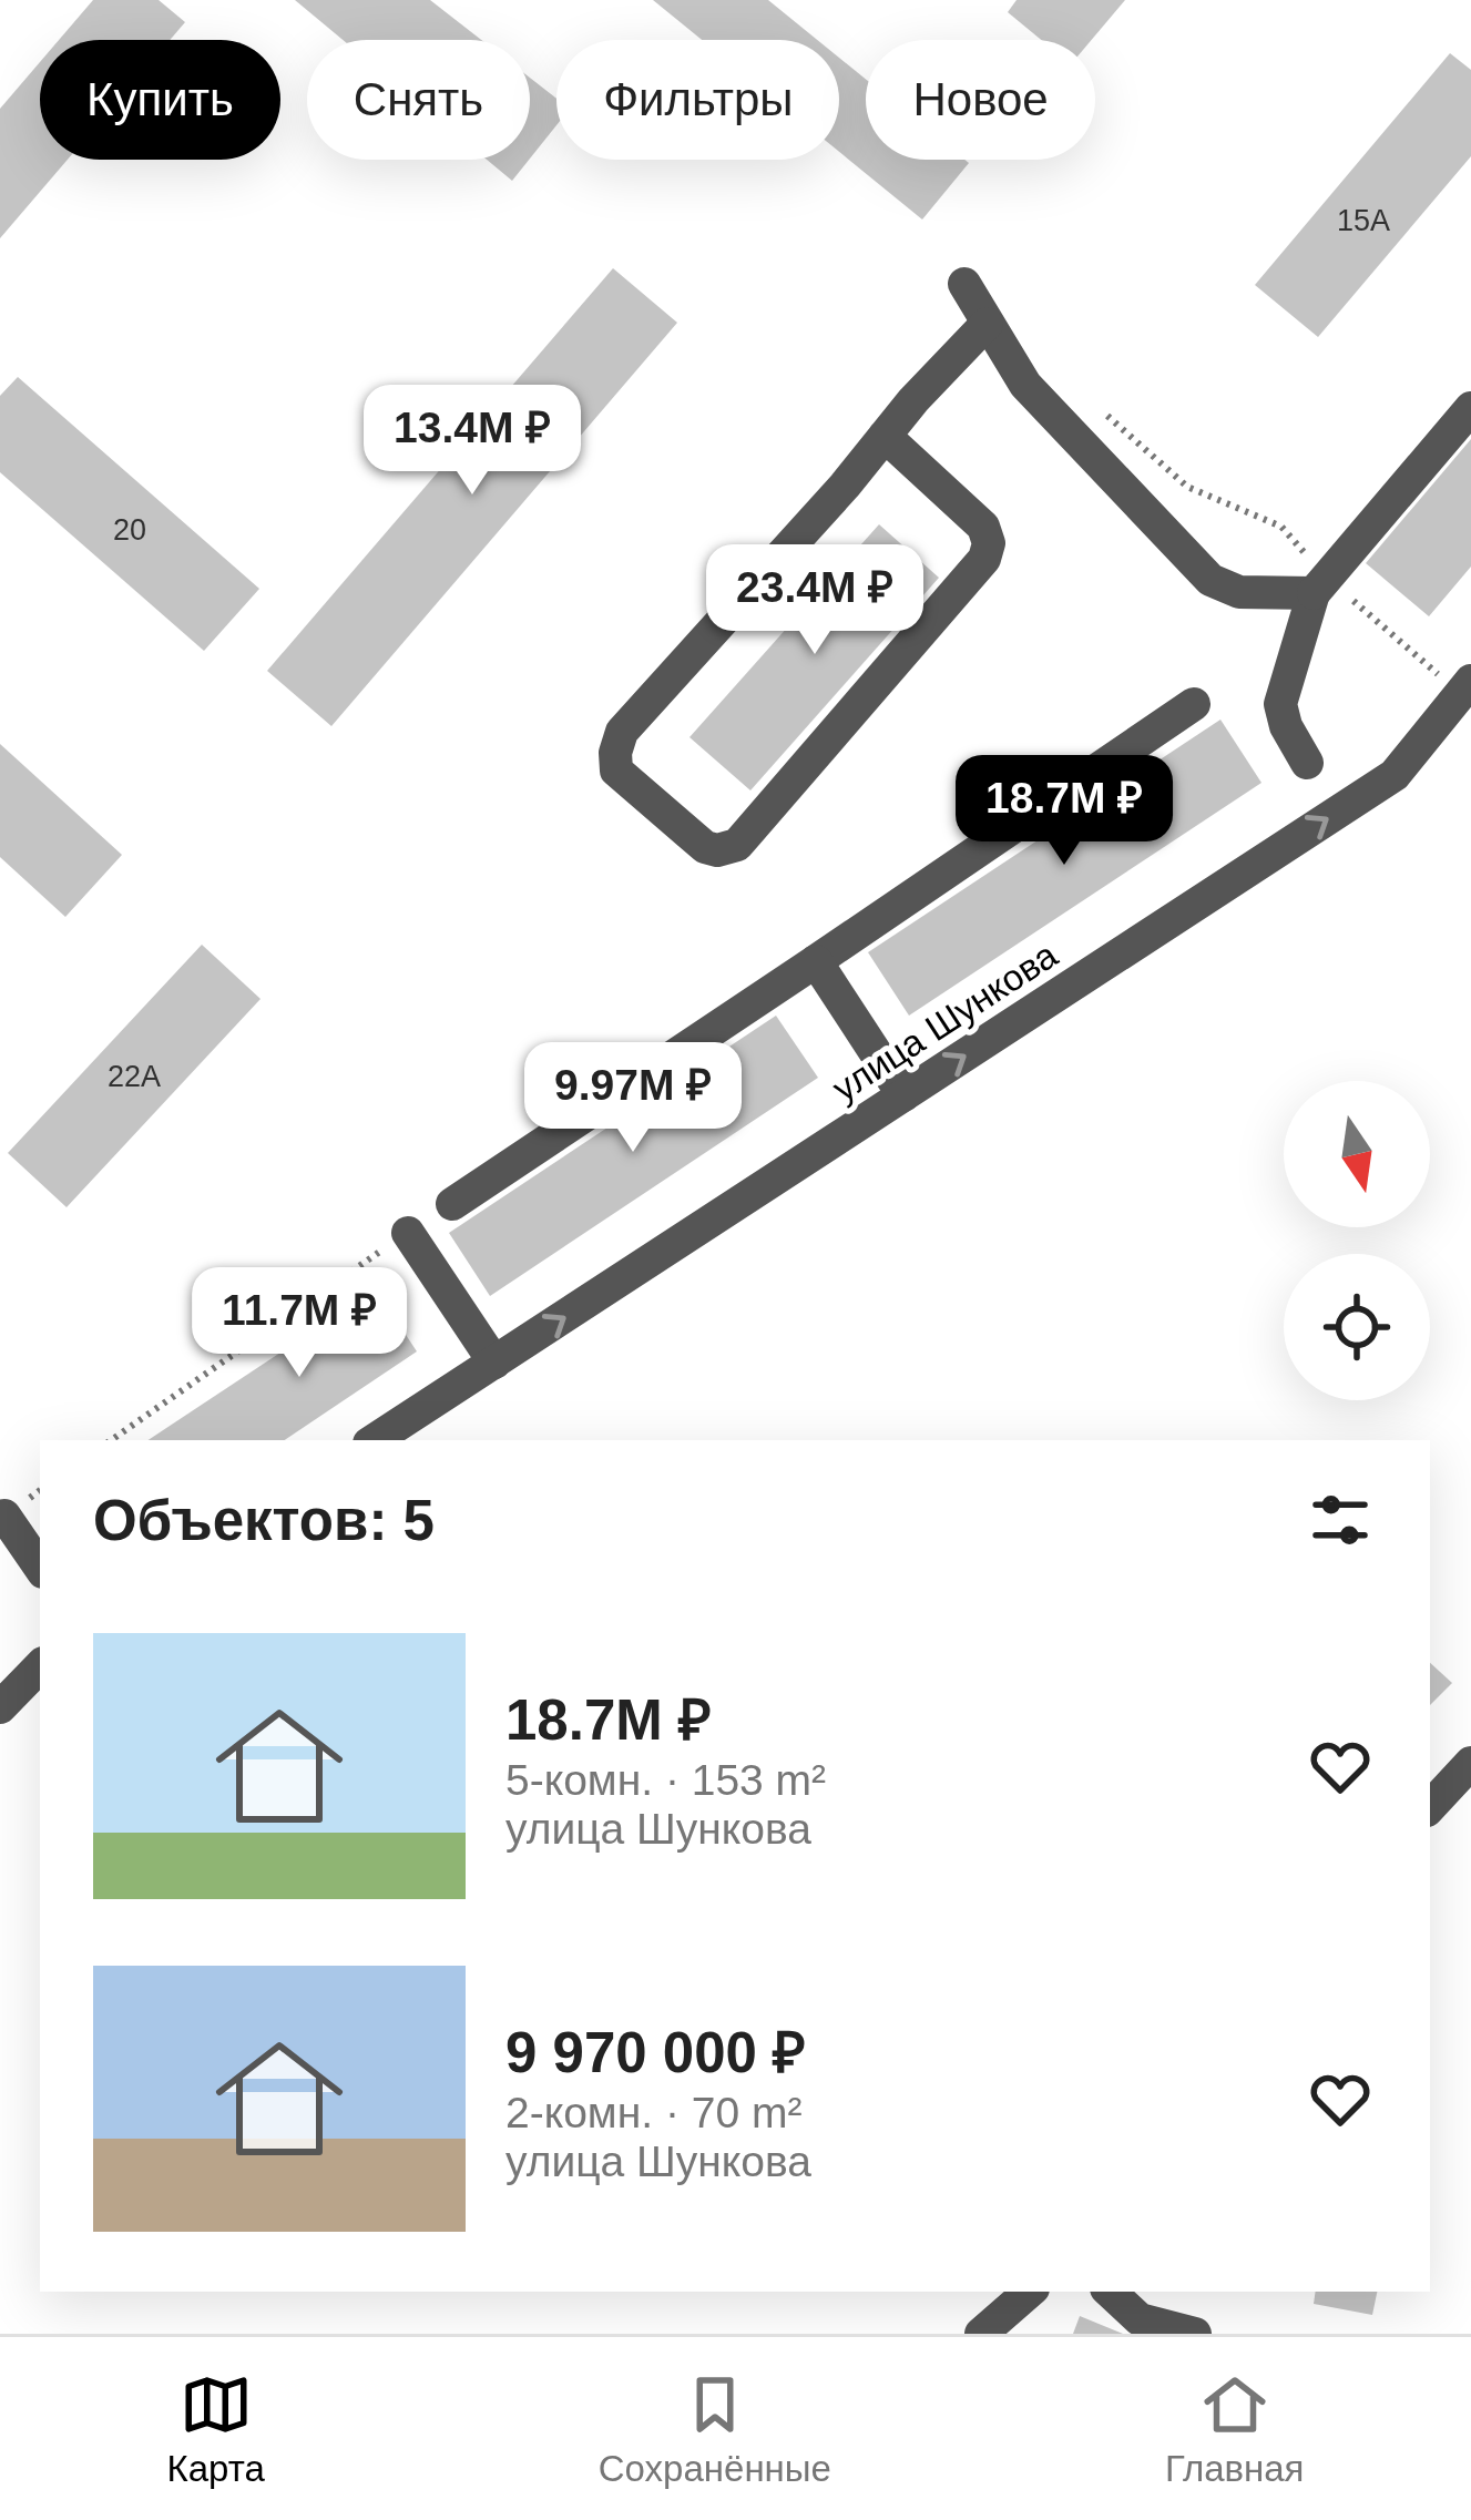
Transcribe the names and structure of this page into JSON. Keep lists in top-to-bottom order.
{
  "streets": {
    "street": ["улица Шункова"]
  },
  "house_numbers": ["15А", "20", "22А"],
  "north": "bottom",
  "page": {
    "chip": [
      "Купить",
      "Снять",
      "Фильтры",
      "Новое"
    ],
    "price": [
      "13.4M ₽",
      "23.4M ₽",
      "18.7M ₽",
      "9.97M ₽",
      "11.7M ₽"
    ],
    "heading": "Объектов: 5",
    "list": [
      {
        "name": "18.7M ₽",
        "note": "5-комн. · 153 m² · улица Шункова"
      },
      {
        "name": "9 970 000 ₽",
        "note": "2-комн. · 70 m² · улица Шункова"
      }
    ],
    "tabs": ["Карта", "Сохранённые", "Главная"]
  }
}
